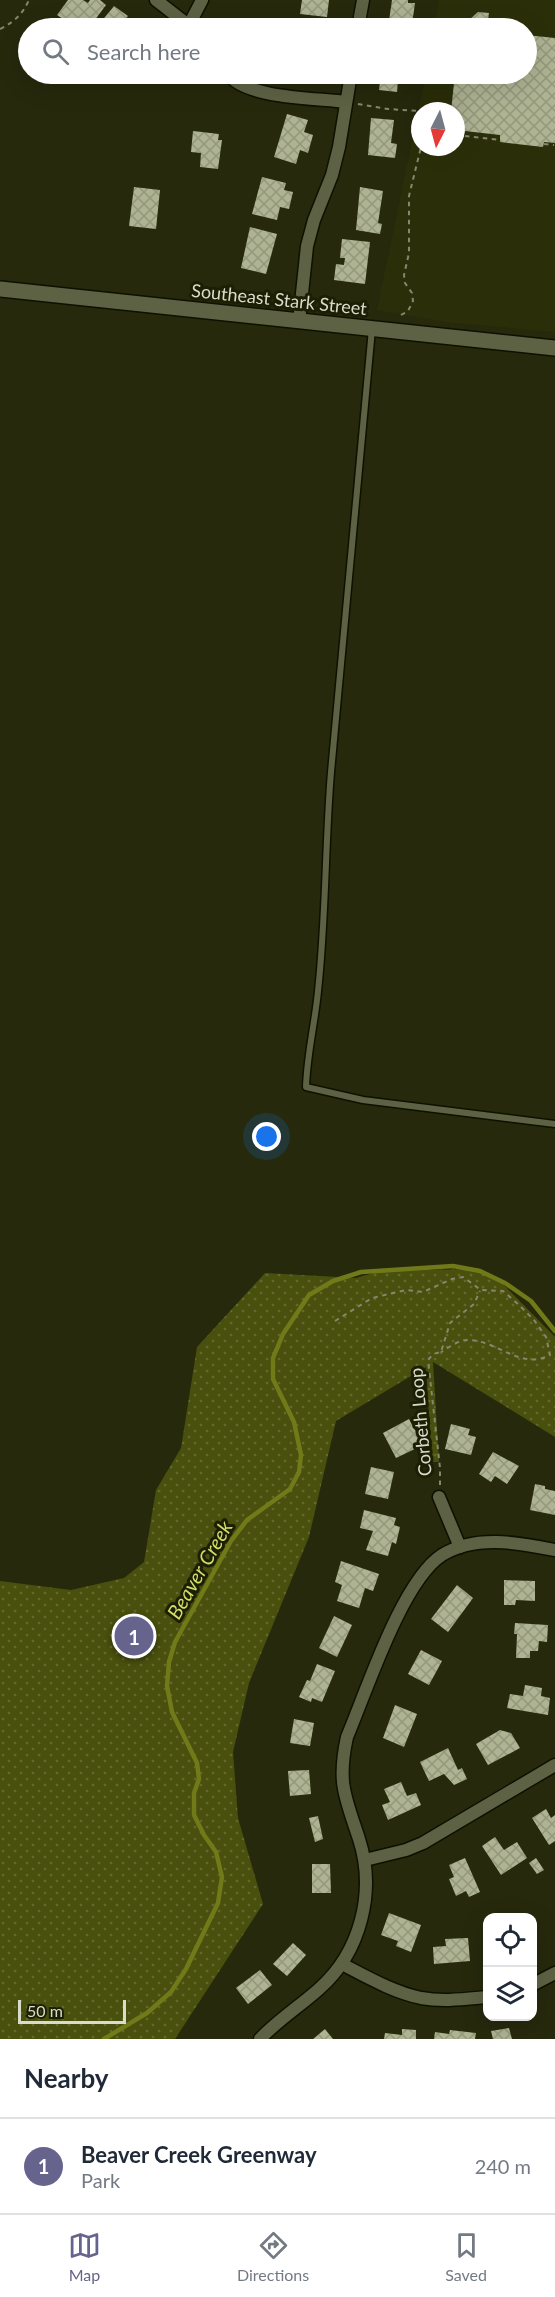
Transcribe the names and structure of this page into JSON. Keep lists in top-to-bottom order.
{
  "streets": {
    "main road": ["Southeast Stark Street"],
    "path": ["Corbeth Loop"]
  },
  "water": ["Beaver Creek"],
  "scale_bar": "50 m",
  "north": "bottom",
  "page": {
    "search": "Search here",
    "pins": "1",
    "scale": "50 m",
    "heading": "Nearby",
    "list": [
      {
        "mark": "1",
        "name": "Beaver Creek Greenway",
        "note": "Park",
        "value": "240 m"
      }
    ],
    "nav": ["Map", "Directions", "Saved"]
  }
}
